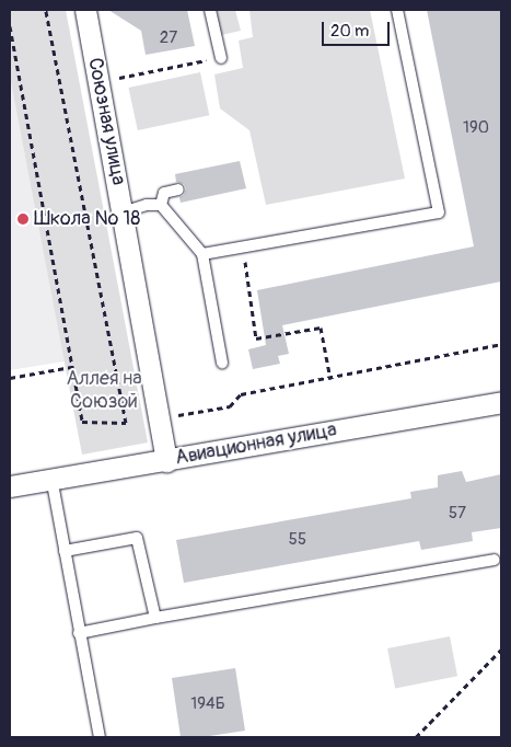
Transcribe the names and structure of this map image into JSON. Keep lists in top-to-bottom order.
{
  "streets": {
    "street": ["Союзная улица", "Авиационная улица"]
  },
  "crossings": [
    ["Союзная улица", "Авиационная улица"]
  ],
  "parks": ["Аллея на Союзой"],
  "places": ["Школа № 18"],
  "house_numbers": [
    "27",
    "190",
    "57",
    "55",
    "194Б"
  ],
  "scale_bar": "20 m"
}
